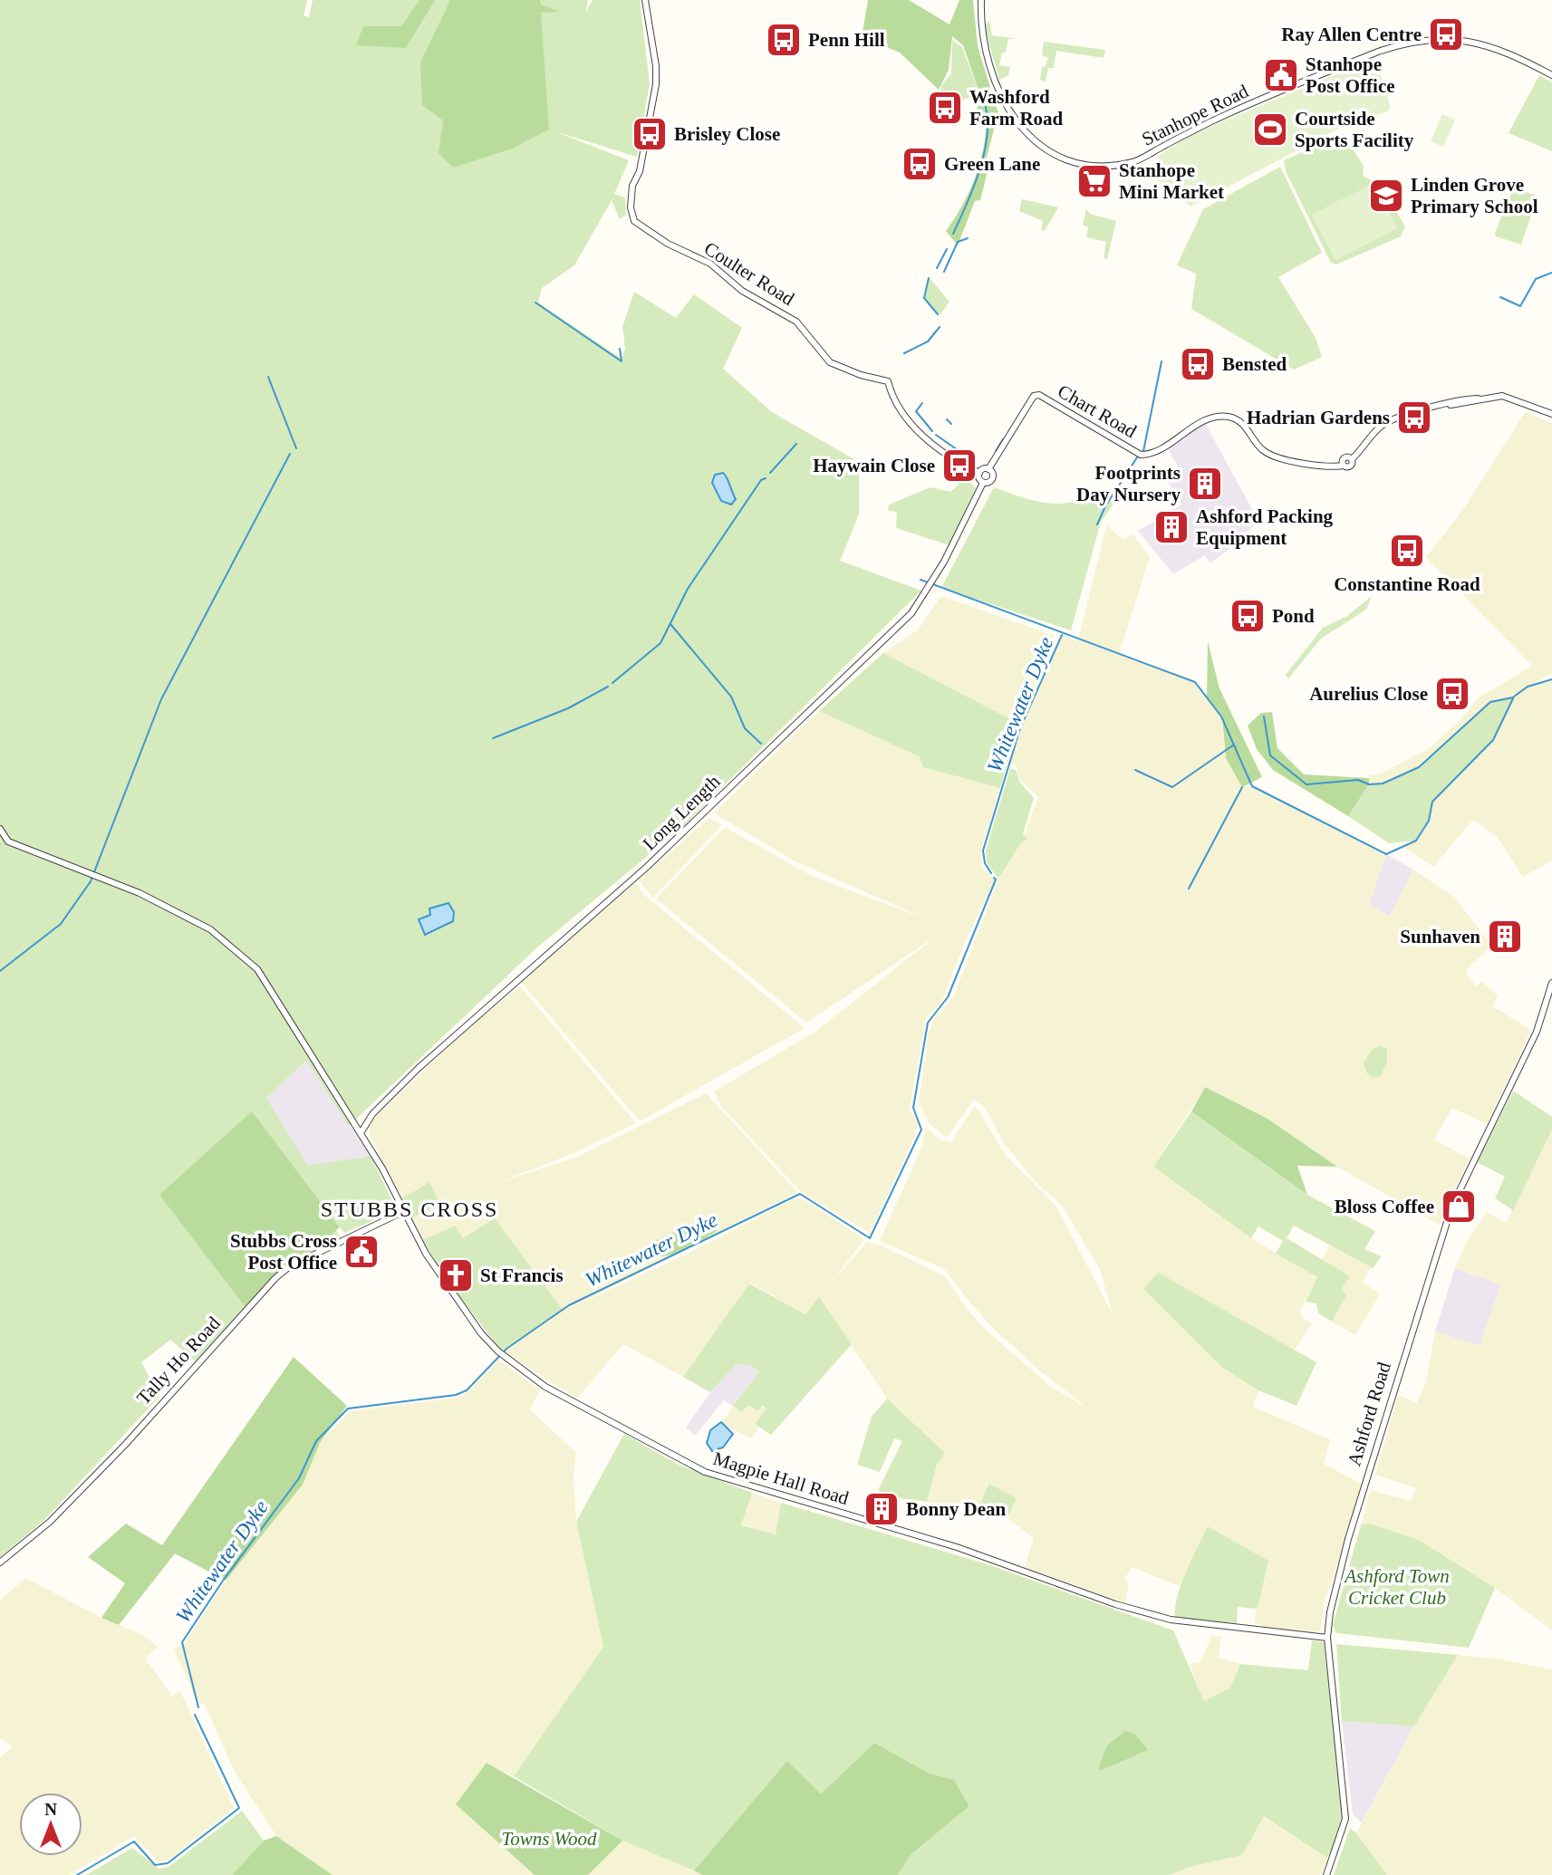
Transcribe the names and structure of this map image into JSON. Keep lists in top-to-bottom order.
{
  "streets": {
    "street": [
      "Stanhope Road",
      "Coulter Road",
      "Chart Road",
      "Long Length",
      "Tally Ho Road",
      "Ashford Road",
      "Magpie Hall Road"
    ]
  },
  "crossings": [
    ["Chart Road", "Long Length"],
    ["Long Length", "Magpie Hall Road"],
    ["Tally Ho Road", "Magpie Hall Road"],
    ["Ashford Road", "Magpie Hall Road"]
  ],
  "districts": ["STUBBS CROSS"],
  "water": ["Whitewater Dyke"],
  "parks": ["Ashford Town Cricket Club", "Towns Wood"],
  "places": {
    "bus stop": [
      "Ray Allen Centre",
      "Penn Hill",
      "Washford Farm Road",
      "Brisley Close",
      "Green Lane",
      "Bensted",
      "Hadrian Gardens",
      "Haywain Close",
      "Constantine Road",
      "Pond",
      "Aurelius Close"
    ],
    "public building": ["Stanhope Post Office", "Stubbs Cross Post Office"],
    "sports": ["Courtside Sports Facility"],
    "supermarket": ["Stanhope Mini Market"],
    "school or university": ["Linden Grove Primary School"],
    "building": [
      "Footprints Day Nursery",
      "Ashford Packing Equipment",
      "Sunhaven",
      "Bonny Dean"
    ],
    "shop": ["Bloss Coffee"],
    "church": ["St Francis"]
  },
  "north": "top"
}
